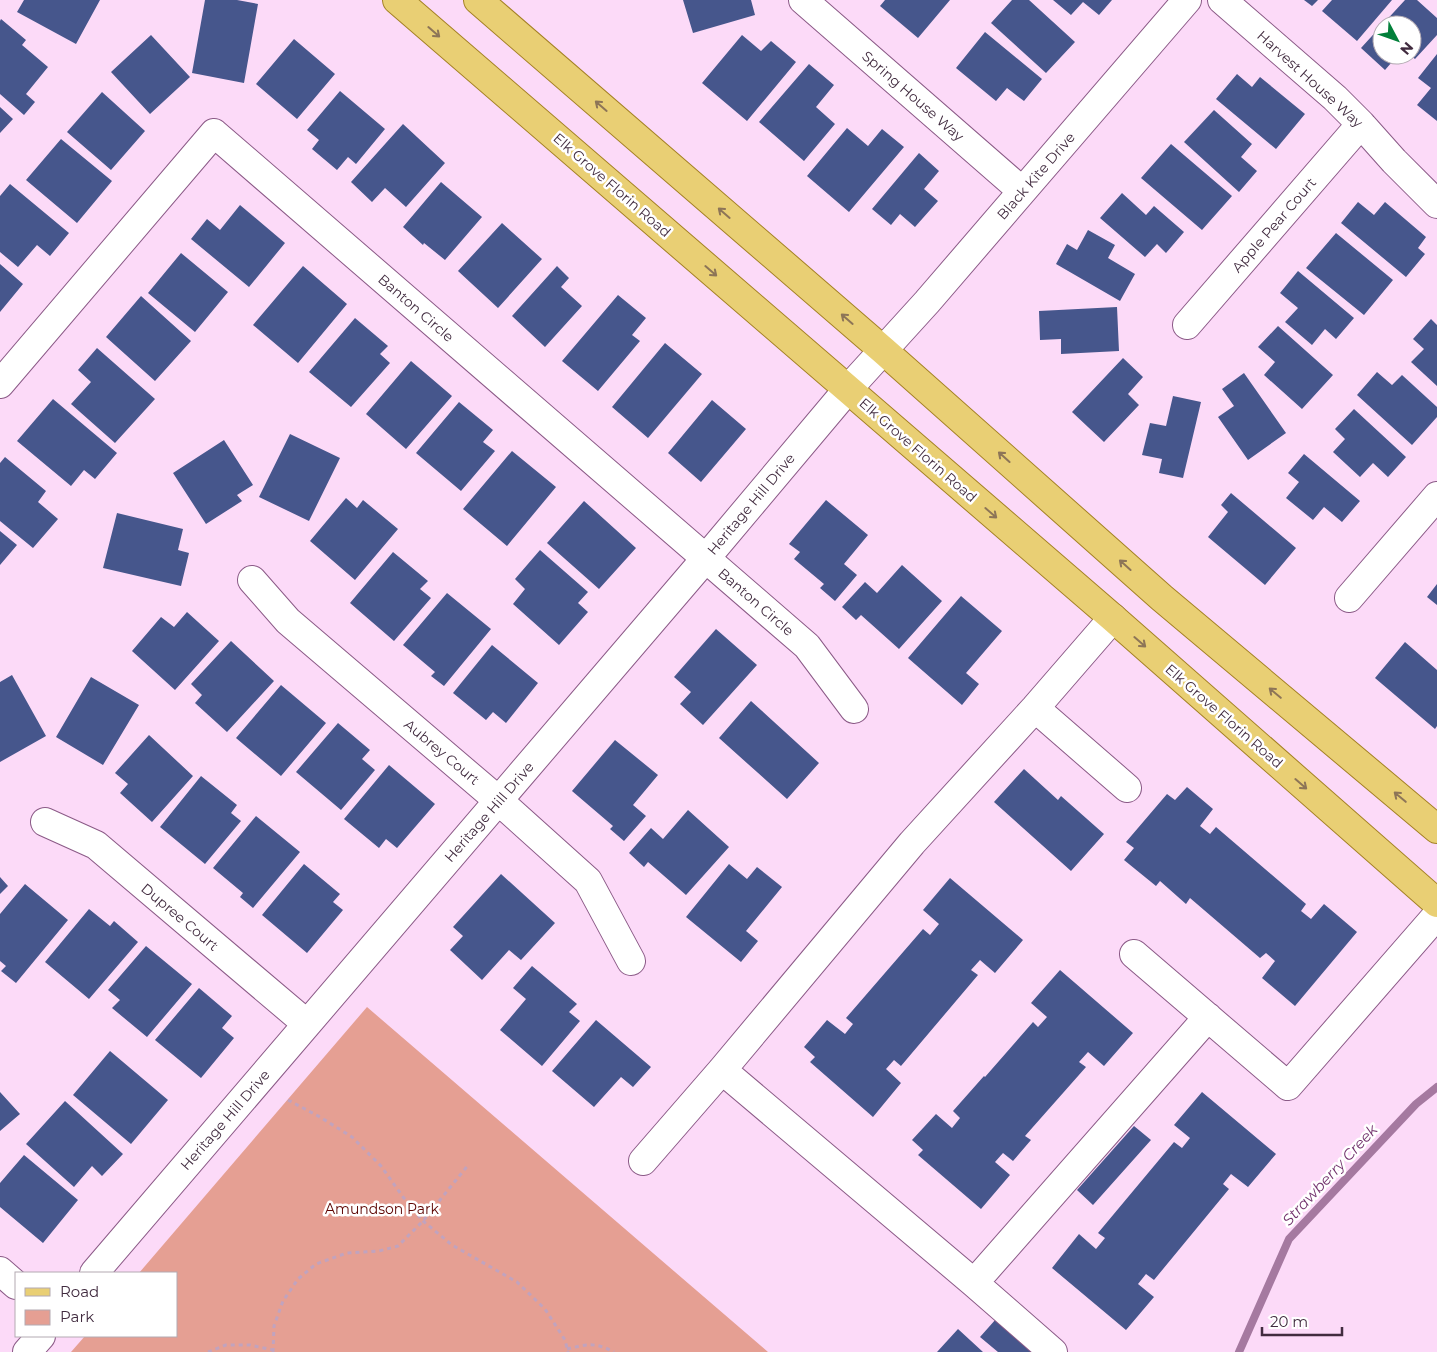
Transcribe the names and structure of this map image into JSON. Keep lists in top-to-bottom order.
{
  "streets": {
    "main road": ["Elk Grove Florin Road"],
    "street": [
      "Harvest House Way",
      "Spring House Way",
      "Black Kite Drive",
      "Apple Pear Court",
      "Banton Circle",
      "Heritage Hill Drive",
      "Aubrey Court",
      "Dupree Court"
    ]
  },
  "crossings": [
    ["Harvest House Way", "Apple Pear Court"],
    ["Spring House Way", "Black Kite Drive"],
    ["Black Kite Drive", "Heritage Hill Drive"],
    ["Elk Grove Florin Road", "Heritage Hill Drive"],
    ["Banton Circle", "Heritage Hill Drive"],
    ["Heritage Hill Drive", "Aubrey Court"],
    ["Heritage Hill Drive", "Dupree Court"]
  ],
  "water": ["Strawberry Creek"],
  "parks": ["Amundson Park"],
  "legend": ["Road", "Park"],
  "scale_bar": "20 m",
  "north": "bottom right"
}
